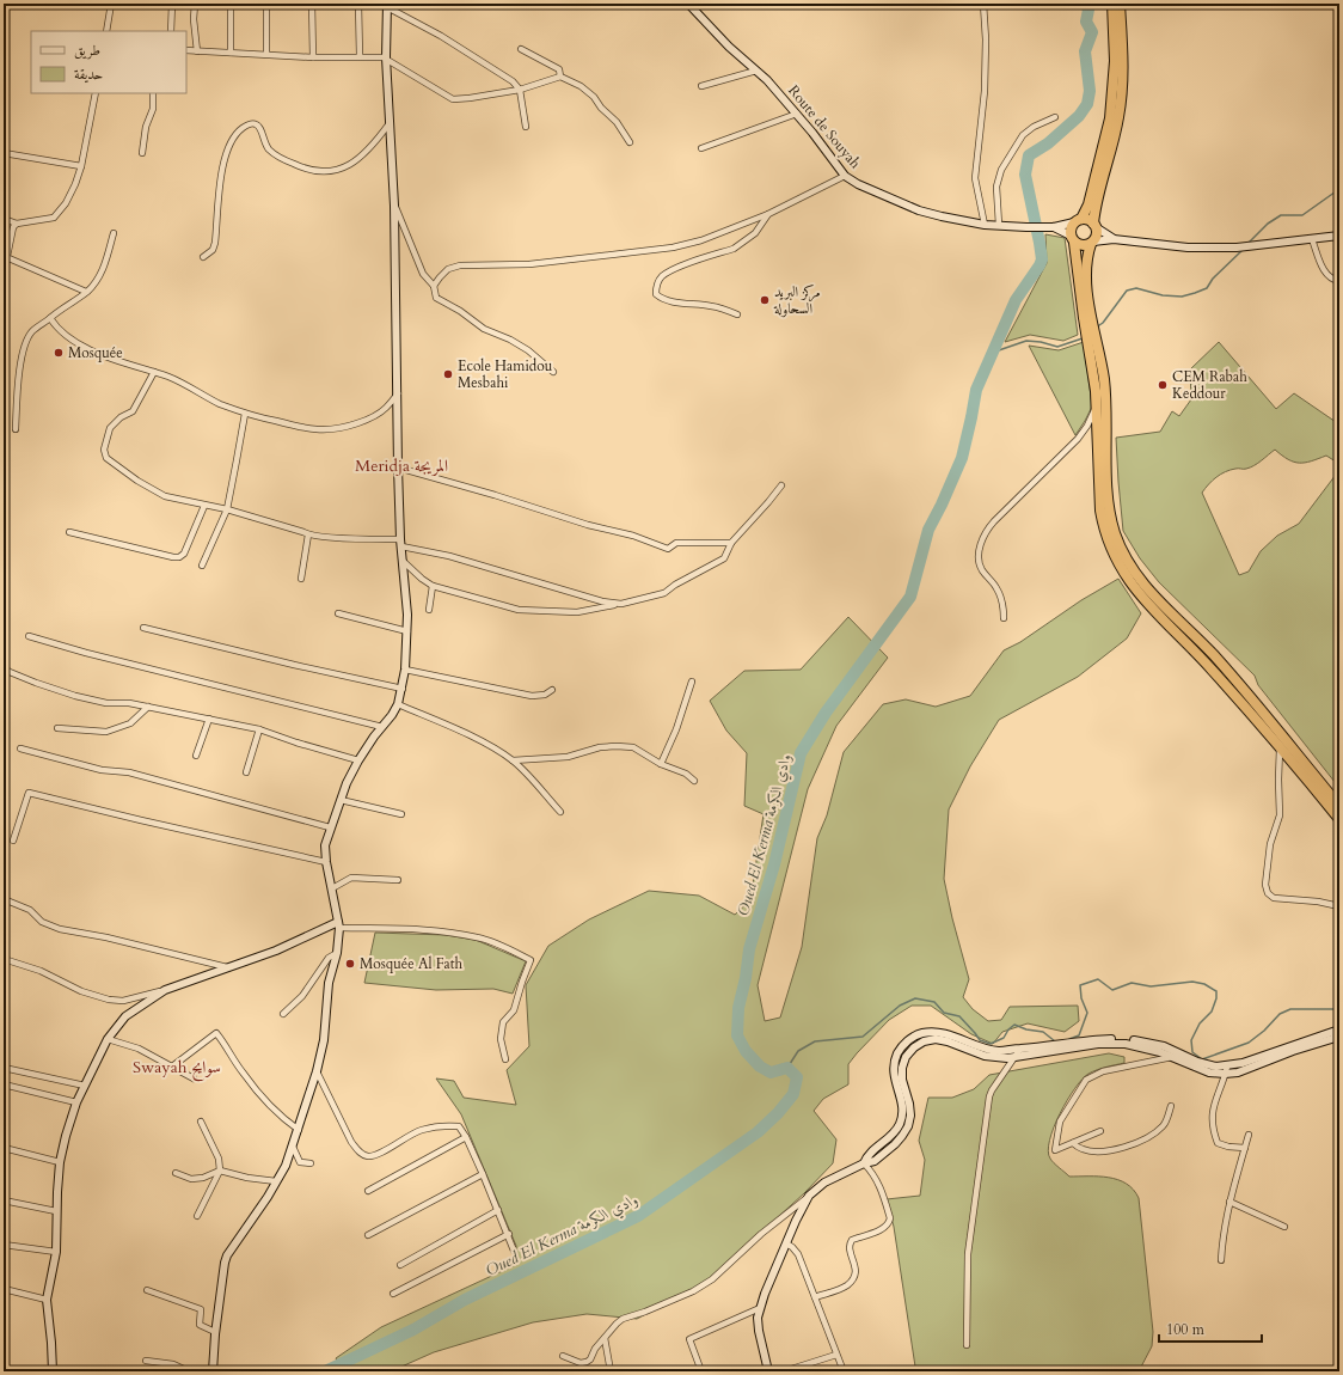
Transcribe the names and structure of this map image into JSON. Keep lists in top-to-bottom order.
{
  "streets": {
    "street": ["Route de Souyah"]
  },
  "districts": ["Meridja المريجة", "Swayah سوايح"],
  "water": ["Oued El Kerma وادي الكرمة"],
  "places": [
    "مركز البريد السحاولة",
    "Mosquée",
    "Ecole Hamidou Mesbahi",
    "CEM Rabah Keddour",
    "Mosquée Al Fath"
  ],
  "legend": ["طريق", "حديقة"],
  "scale_bar": "100 m"
}
